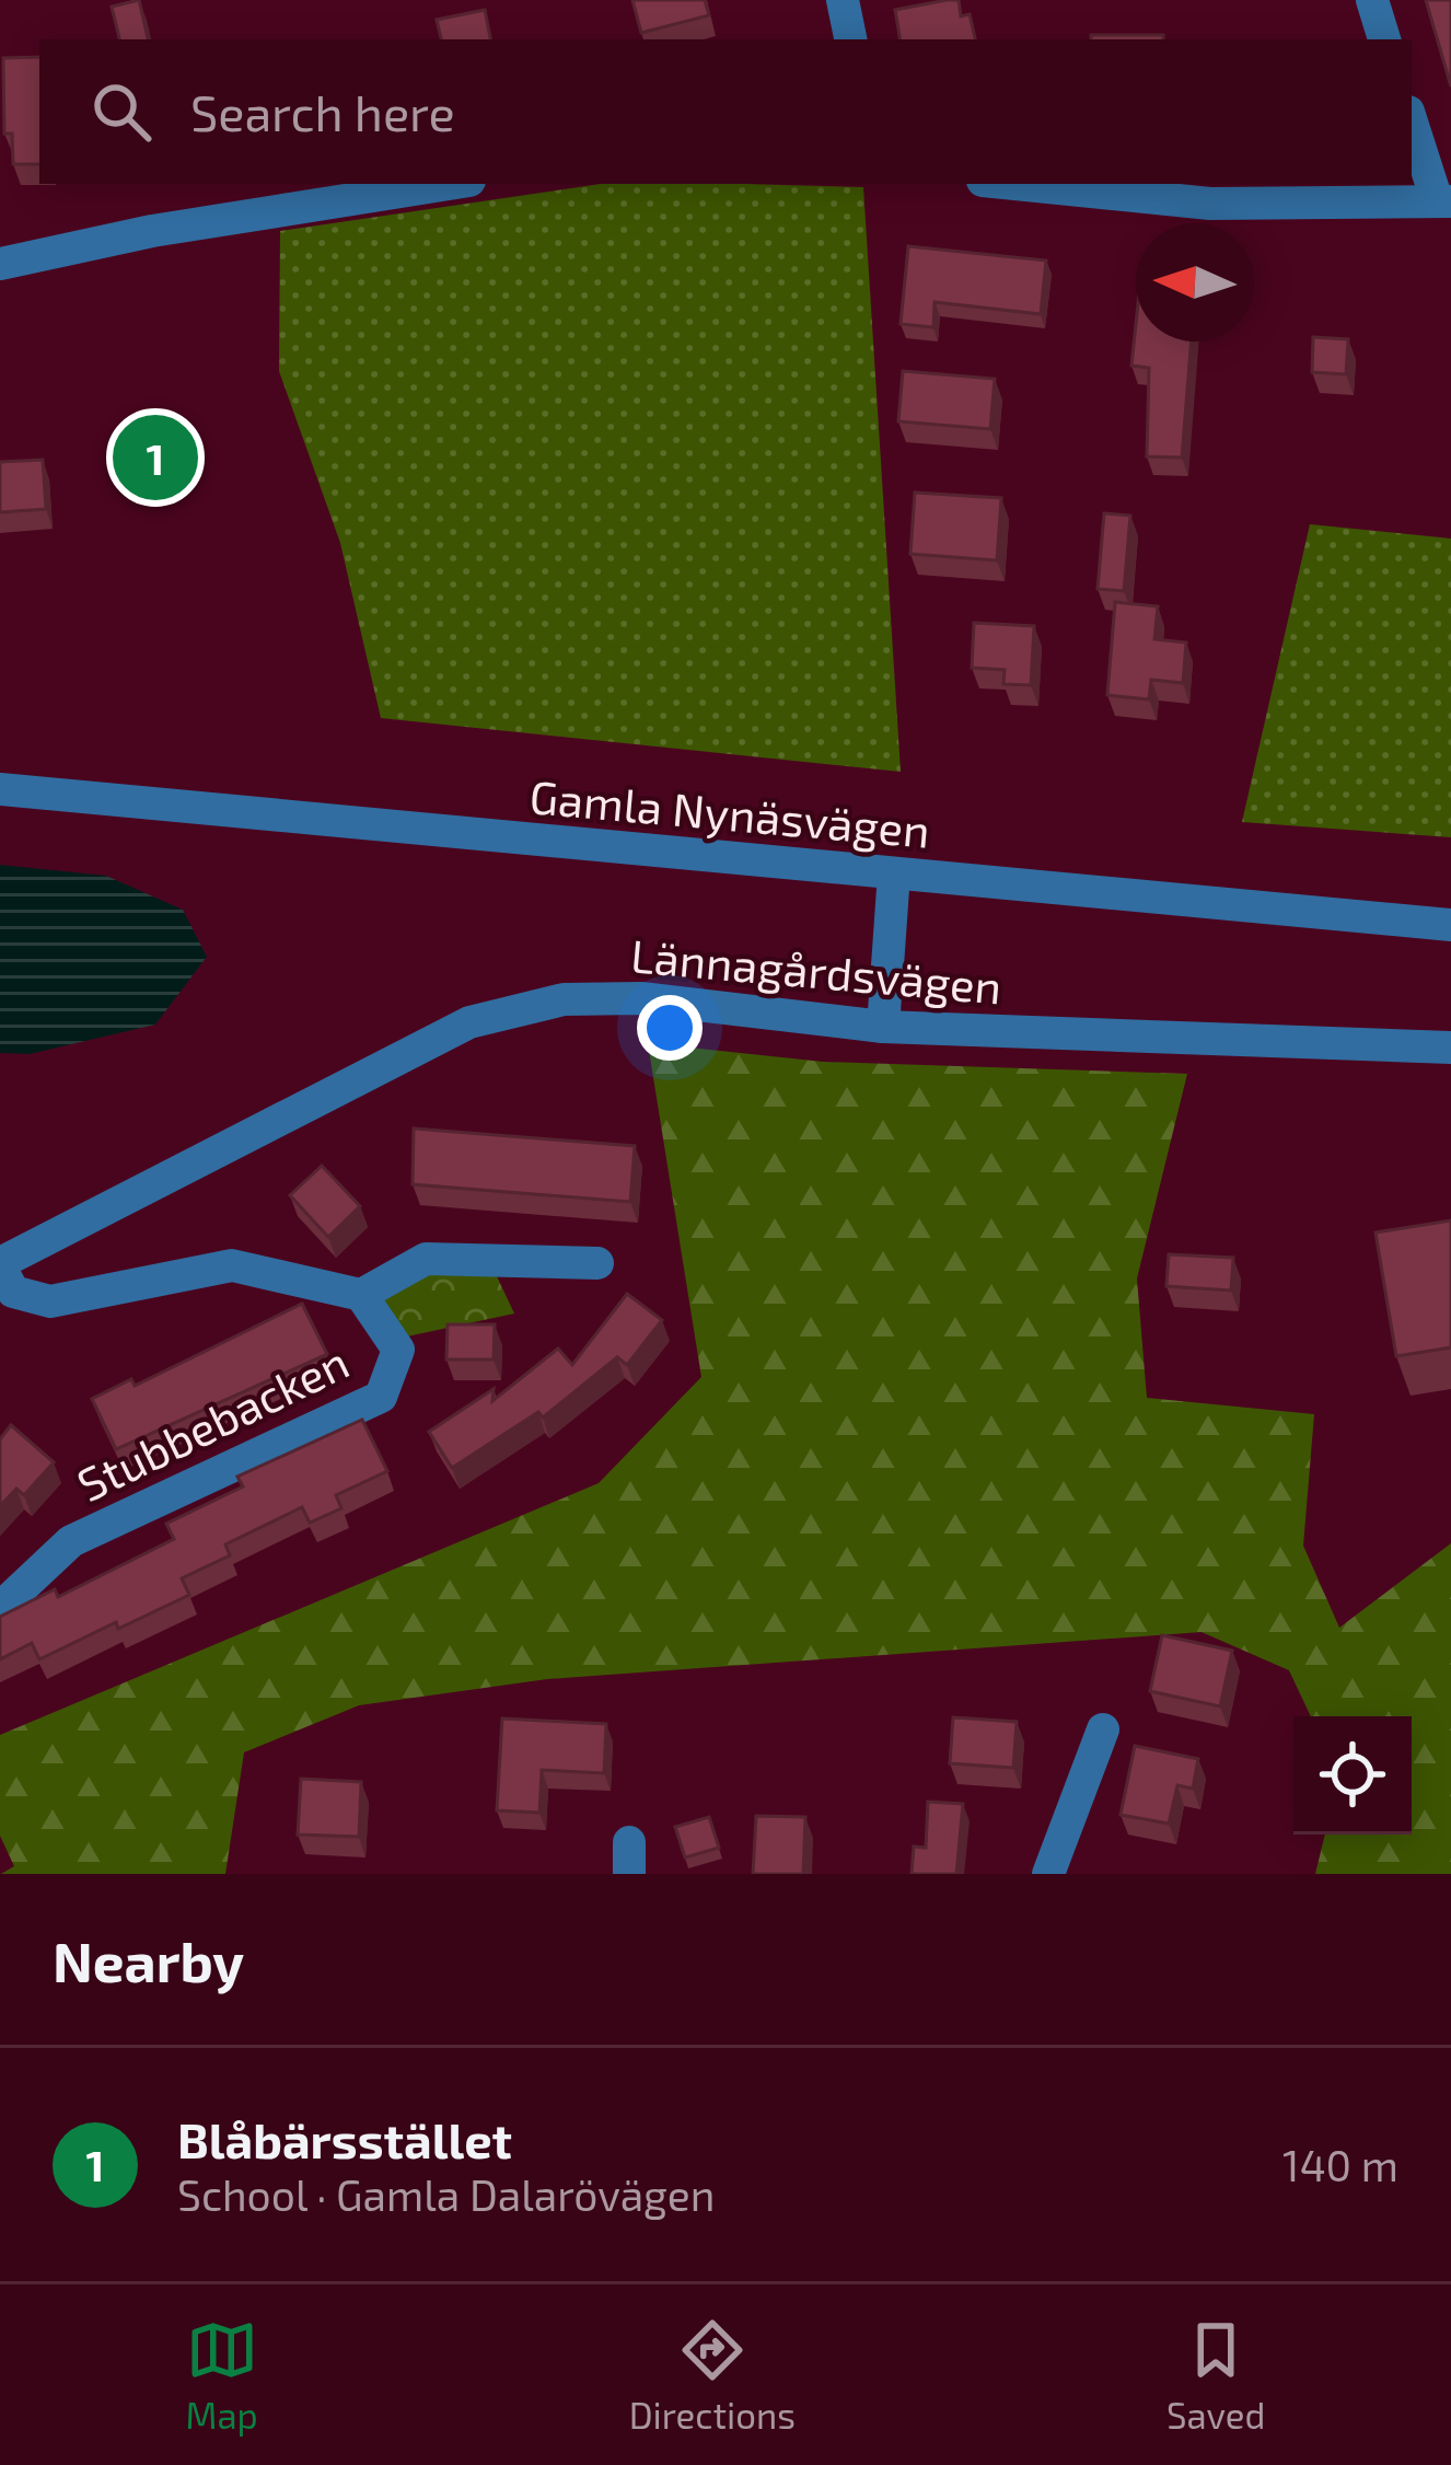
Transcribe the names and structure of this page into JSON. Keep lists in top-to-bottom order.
{
  "streets": {
    "street": ["Gamla Nynäsvägen", "Lännagårdsvägen", "Stubbebacken"]
  },
  "crossings": [
    ["Lännagårdsvägen", "Stubbebacken"]
  ],
  "north": "left",
  "page": {
    "search": "Search here",
    "pins": "1",
    "heading": "Nearby",
    "list": [
      {
        "mark": "1",
        "name": "Blåbärsstället",
        "note": "School · Gamla Dalarövägen",
        "value": "140 m"
      }
    ],
    "nav": ["Map", "Directions", "Saved"]
  }
}
